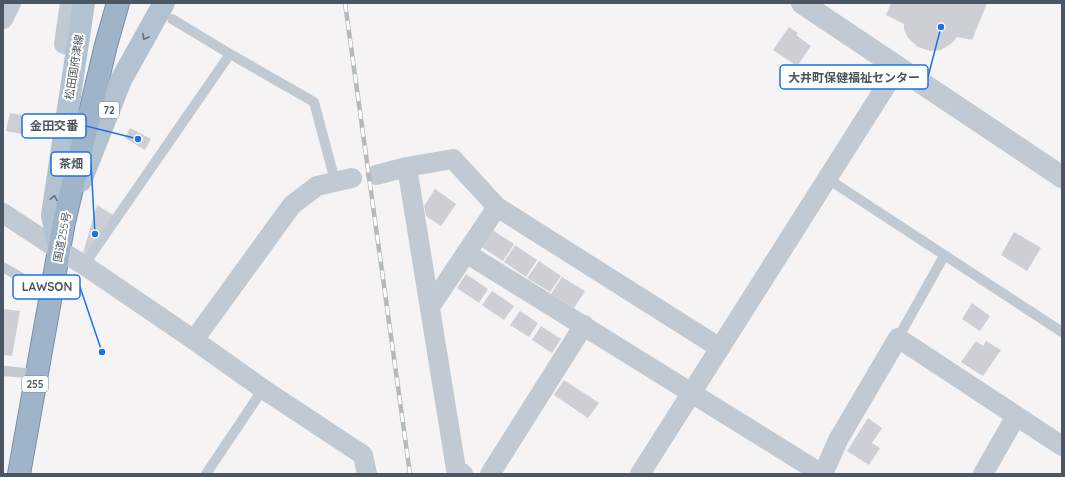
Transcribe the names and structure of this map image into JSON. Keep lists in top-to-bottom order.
{
  "streets": {
    "highway": ["国道255号", "255"],
    "main road": ["松田国府津線", "72"]
  },
  "crossings": [
    ["松田国府津線", "国道255号"],
    ["72", "国道255号"]
  ],
  "places": [
    "大井町保健福祉センター",
    "金田交番",
    "茶畑",
    "LAWSON"
  ]
}
